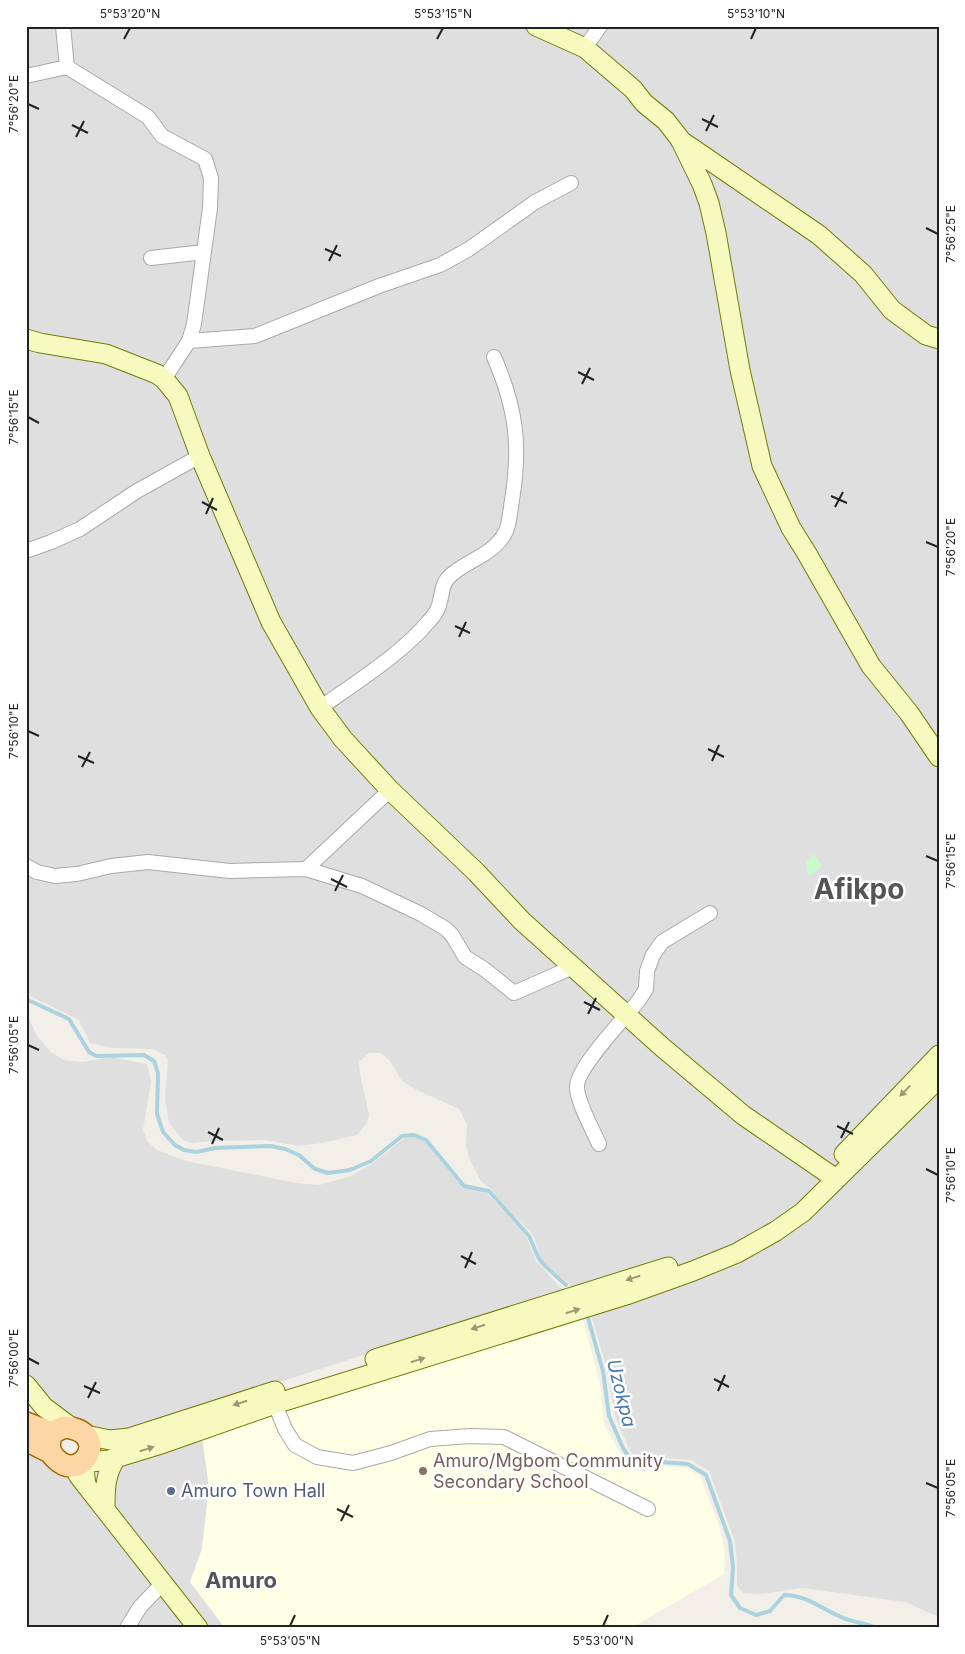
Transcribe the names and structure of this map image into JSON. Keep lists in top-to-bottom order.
{
  "districts": ["Afikpo", "Amuro"],
  "water": ["Uzokpa"],
  "places": ["Amuro/Mgbom Community Secondary School", "Amuro Town Hall"],
  "coordinates": [
    "5°53'20\"N",
    "5°53'15\"N",
    "5°53'10\"N",
    "7°56'20\"E",
    "7°56'25\"E",
    "7°56'15\"E",
    "7°56'10\"E",
    "7°56'05\"E",
    "7°56'00\"E",
    "5°53'05\"N",
    "5°53'00\"N"
  ]
}
